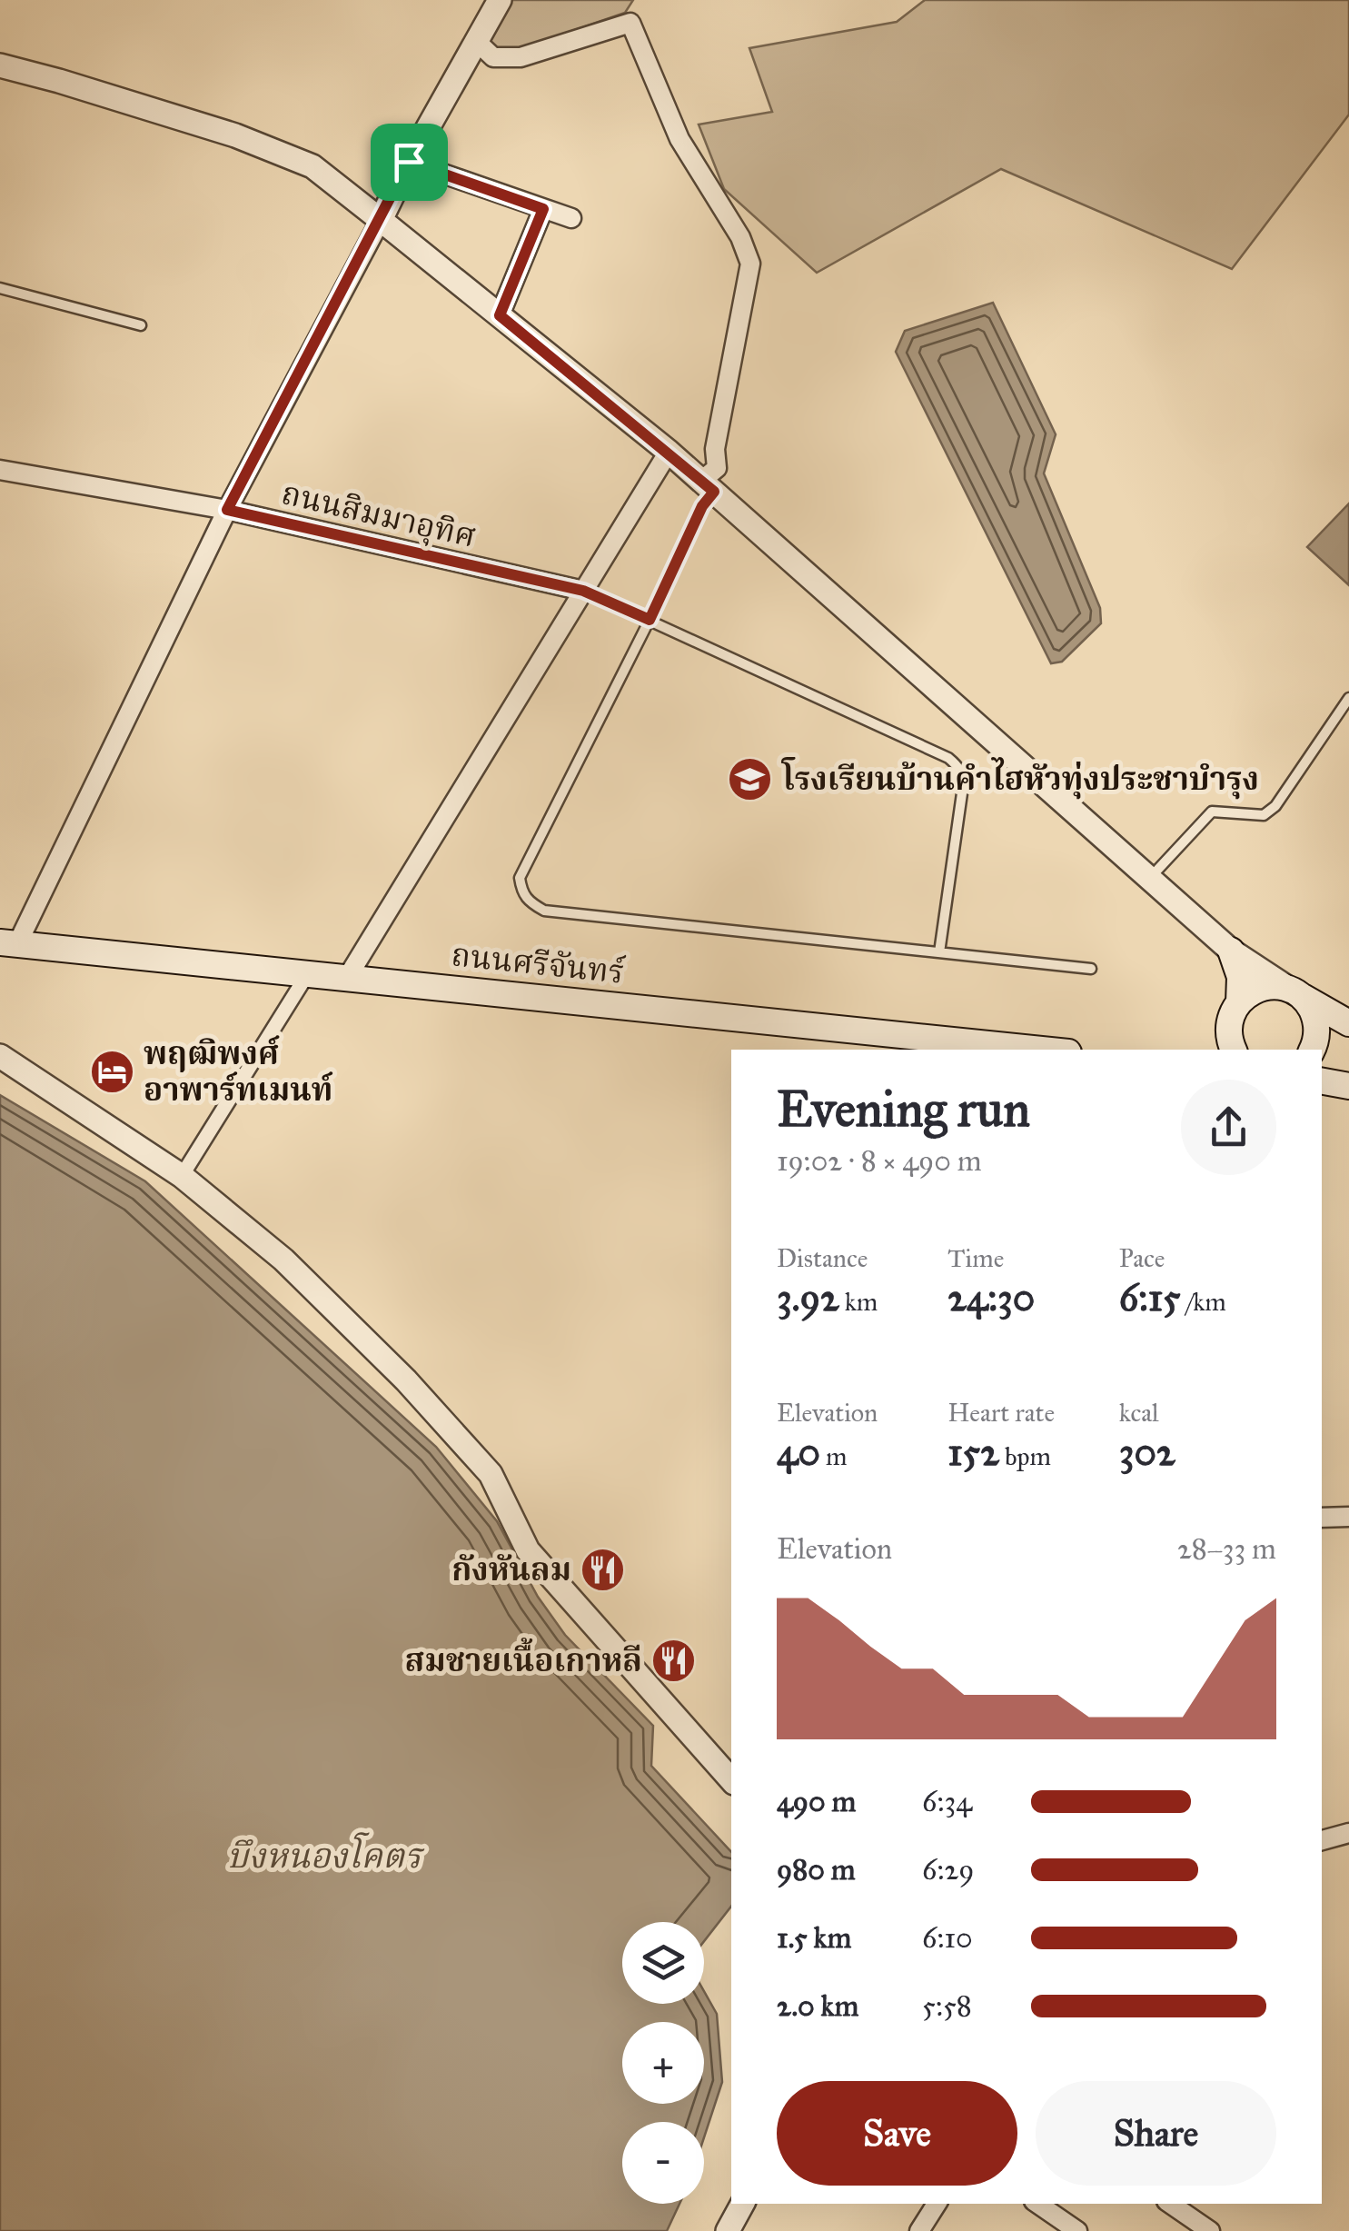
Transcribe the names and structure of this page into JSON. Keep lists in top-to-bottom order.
{
  "streets": {
    "main road": ["ถนนศรีจันทร์"],
    "street": ["ถนนสิมมาอุทิศ"]
  },
  "water": ["บึงหนองโคตร"],
  "places": {
    "school or university": ["โรงเรียนบ้านคำไฮหัวทุ่งประชาบำรุง"],
    "hotel": ["พฤฒิพงศ์ อาพาร์ทเมนท์"],
    "restaurant": ["กังหันลม", "สมชายเนื้อเกาหลี"]
  },
  "page": {
    "heading": ["Evening run", "19:02 · 8 × 490 m"],
    "stats": [
      ["Distance", "3.92 km"],
      ["Time", "24:30"],
      ["Pace", "6:15 /km"],
      ["Elevation", "40 m"],
      ["Heart rate", "152 bpm"],
      ["kcal", "302"]
    ],
    "chart": ["Elevation", "28–33 m"],
    "list": [
      {
        "name": "490 m",
        "note": "6:34"
      },
      {
        "name": "980 m",
        "note": "6:29"
      },
      {
        "name": "1.5 km",
        "note": "6:10"
      },
      {
        "name": "2.0 km",
        "note": "5:58"
      }
    ],
    "map_buttons": ["+", "−"],
    "buttons": ["Save", "Share"]
  }
}
